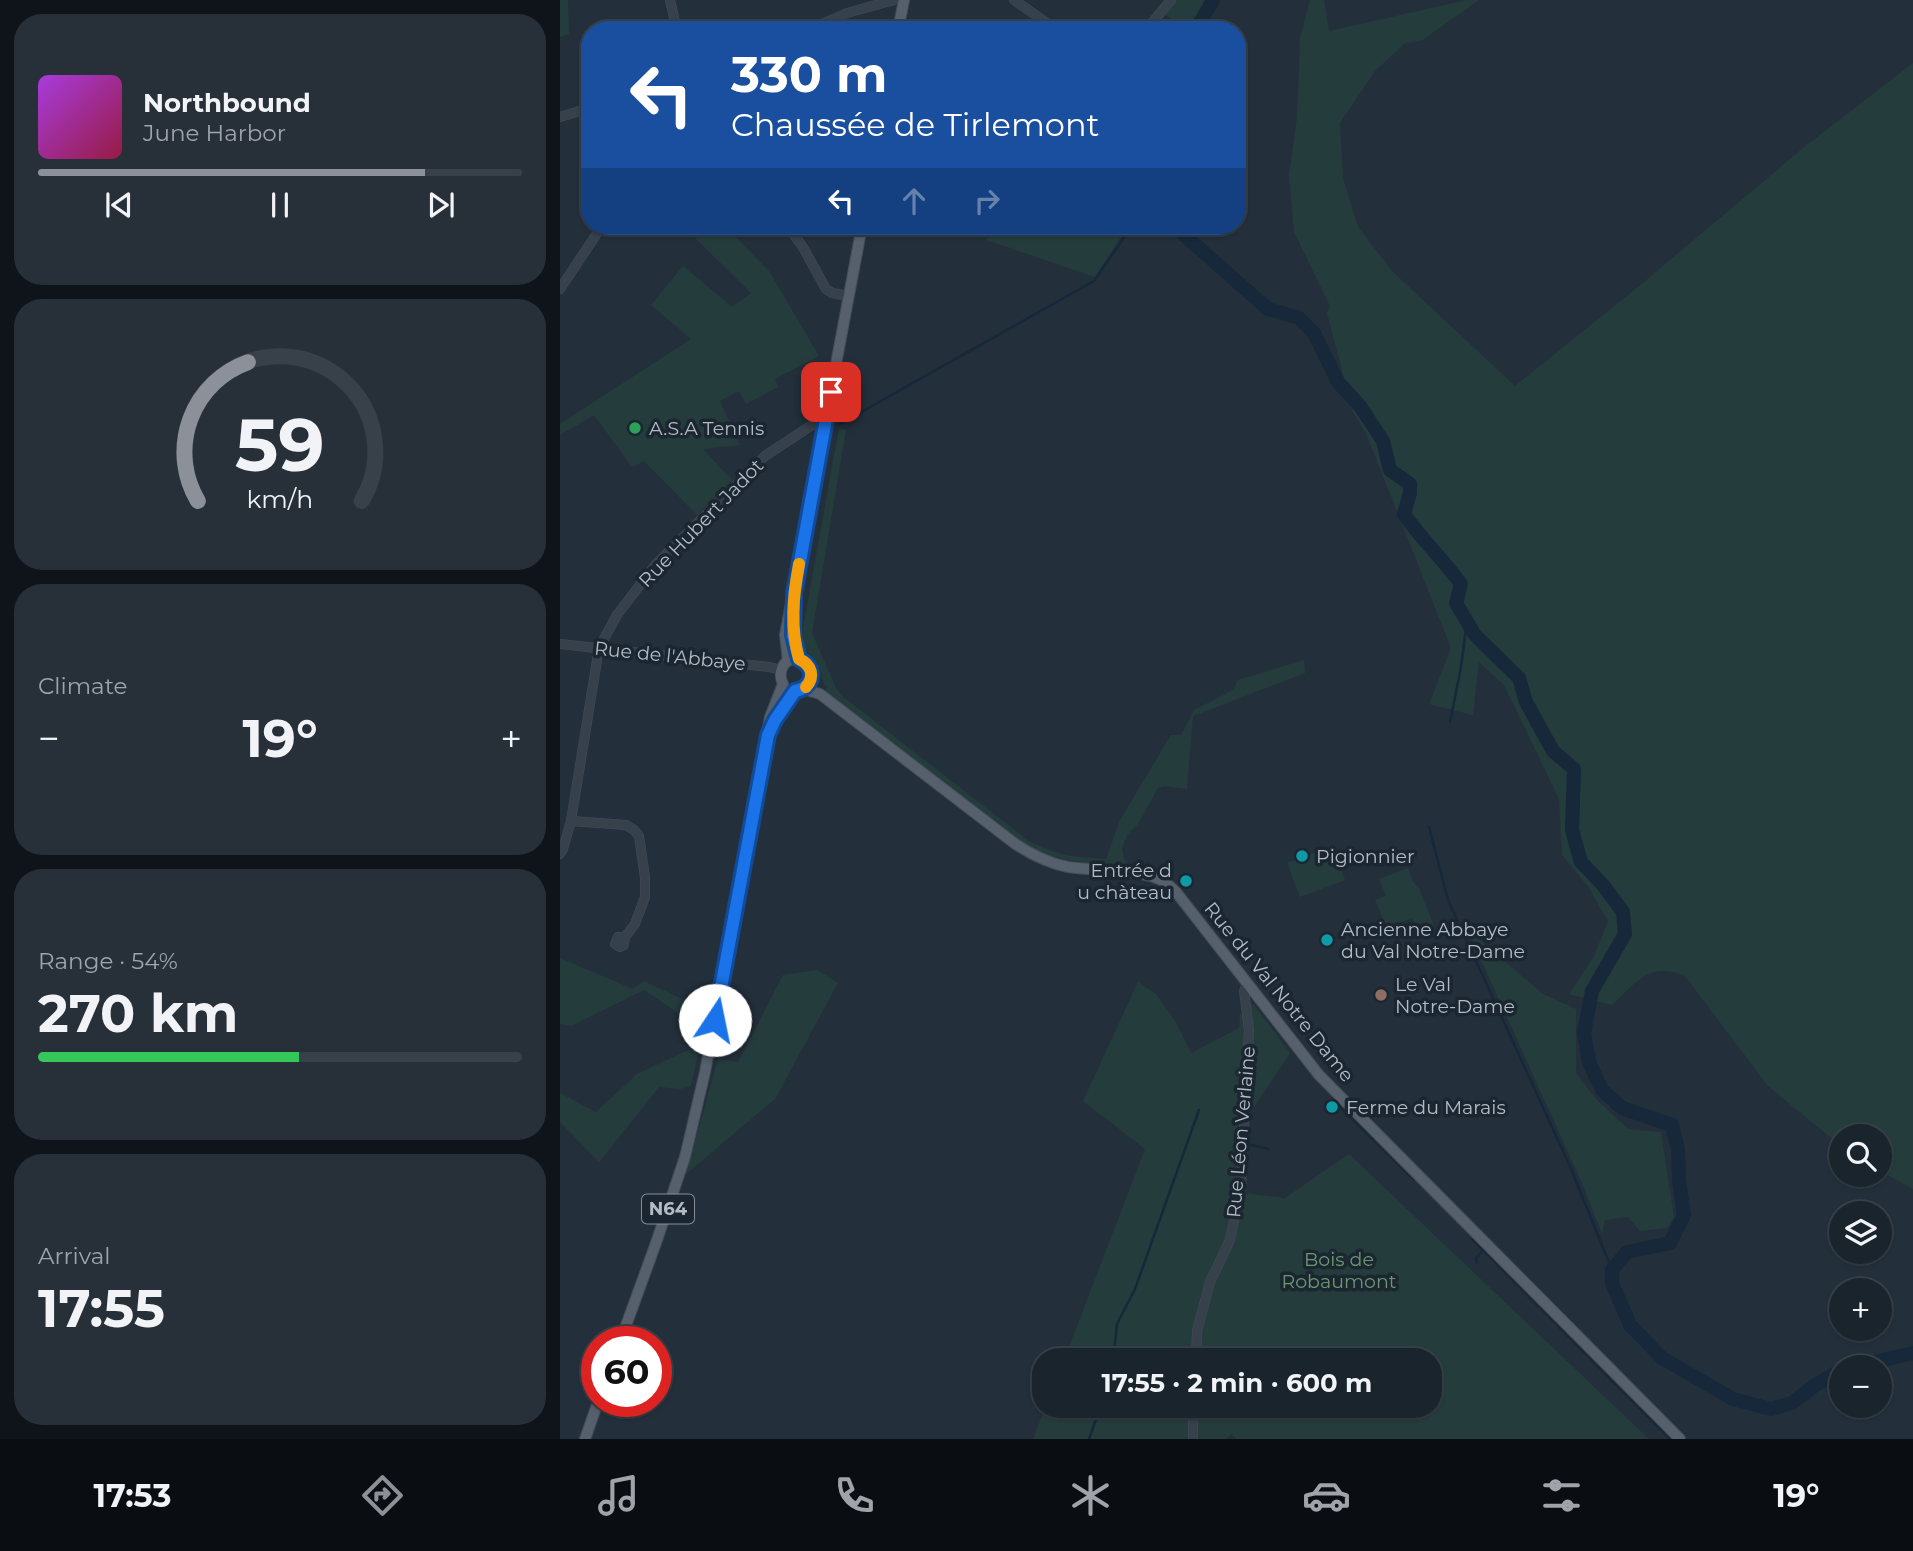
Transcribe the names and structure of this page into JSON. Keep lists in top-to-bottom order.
{
  "streets": {
    "main road": ["Rue du Val Notre Dame", "N64"],
    "street": ["Rue Hubert Jadot", "Rue de l'Abbaye", "Rue Léon Verlaine"]
  },
  "crossings": [
    ["Rue Hubert Jadot", "Rue de l'Abbaye"],
    ["Rue Hubert Jadot", "N64"],
    ["Rue de l'Abbaye", "Rue du Val Notre Dame"],
    ["Rue de l'Abbaye", "N64"],
    ["Rue du Val Notre Dame", "Rue Léon Verlaine"],
    ["Rue du Val Notre Dame", "N64"]
  ],
  "parks": ["Bois de Robaumont"],
  "places": [
    "A.S.A Tennis",
    "Pigionnier",
    "Entrée d u chàteau",
    "Ancienne Abbaye du Val Notre-Dame",
    "Le Val Notre-Dame",
    "Ferme du Marais"
  ],
  "page": {
    "turn": ["330 m", "Chaussée de Tirlemont"],
    "song": ["Northbound", "June Harbor"],
    "tile": [
      "Climate",
      ["Range · 54%", "270 km"],
      ["Arrival", "17:55"]
    ],
    "heat": ["−", "19°", "+"],
    "map_buttons": ["+", "−"],
    "limit": "60",
    "trip": "17:55 · 2 min · 600 m",
    "tabs": ["17:53", "19°"],
    "gauge": ["59", "km/h"]
  }
}
